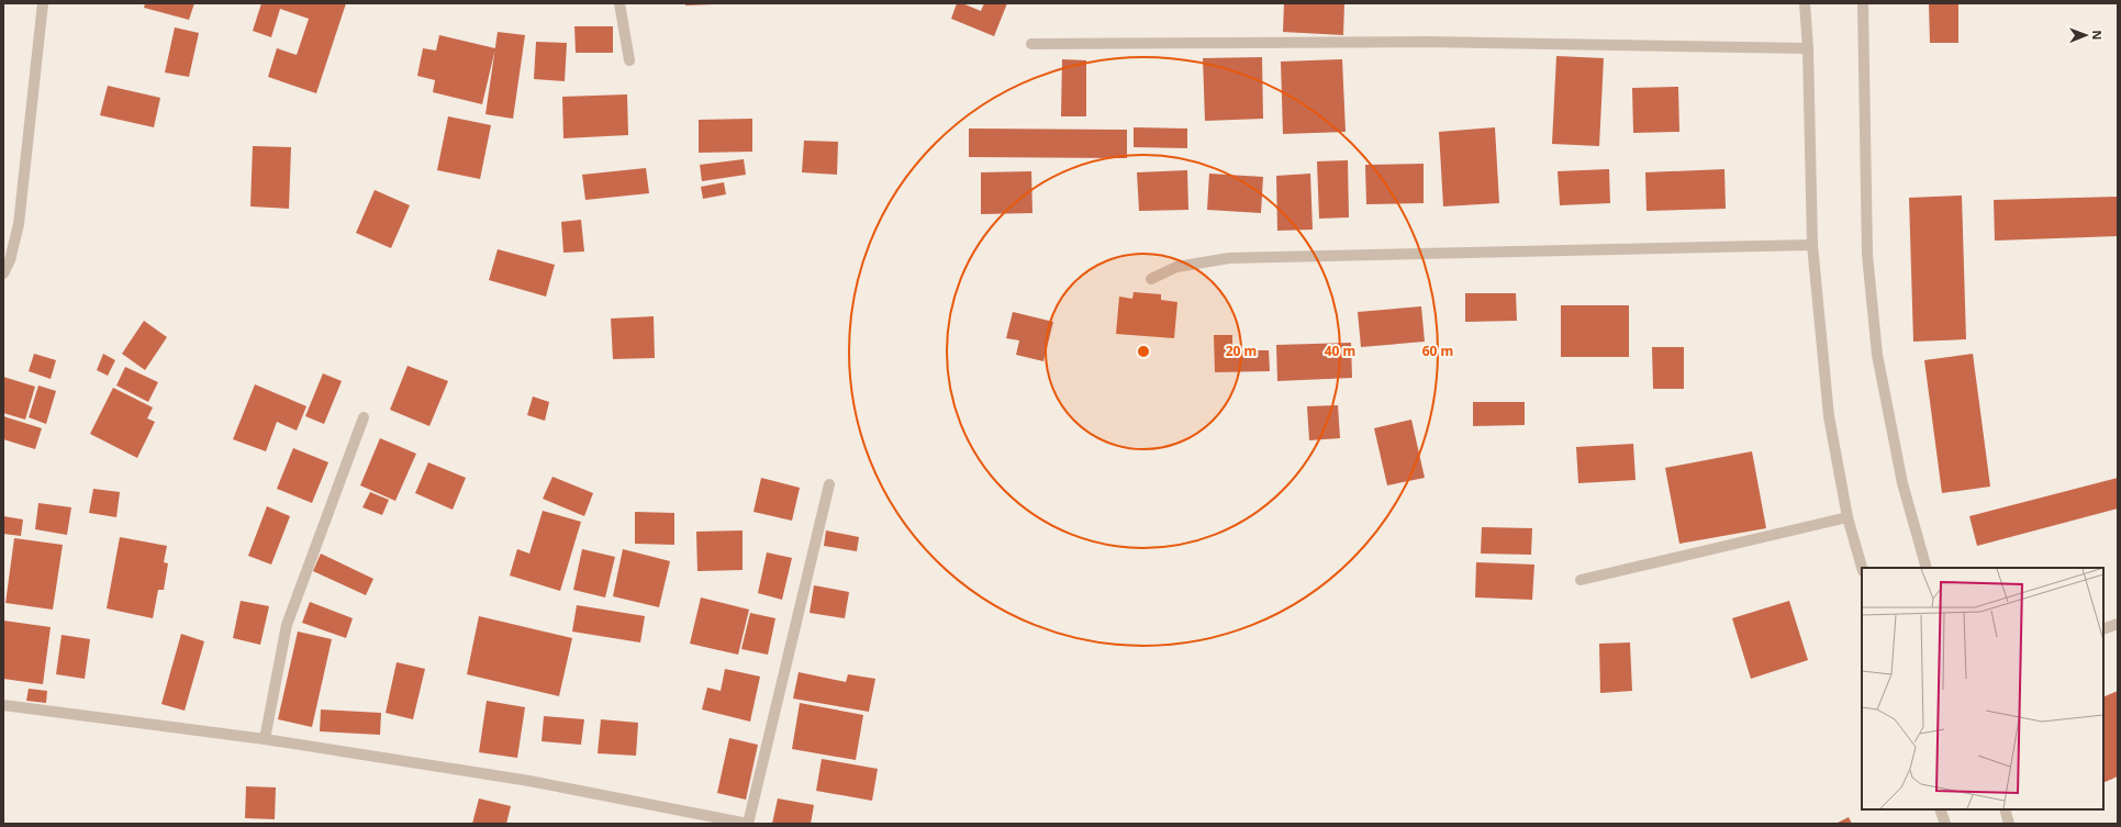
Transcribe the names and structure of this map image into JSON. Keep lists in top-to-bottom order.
{
  "north": "right",
  "rings": ["20 m", "40 m", "60 m"]
}
